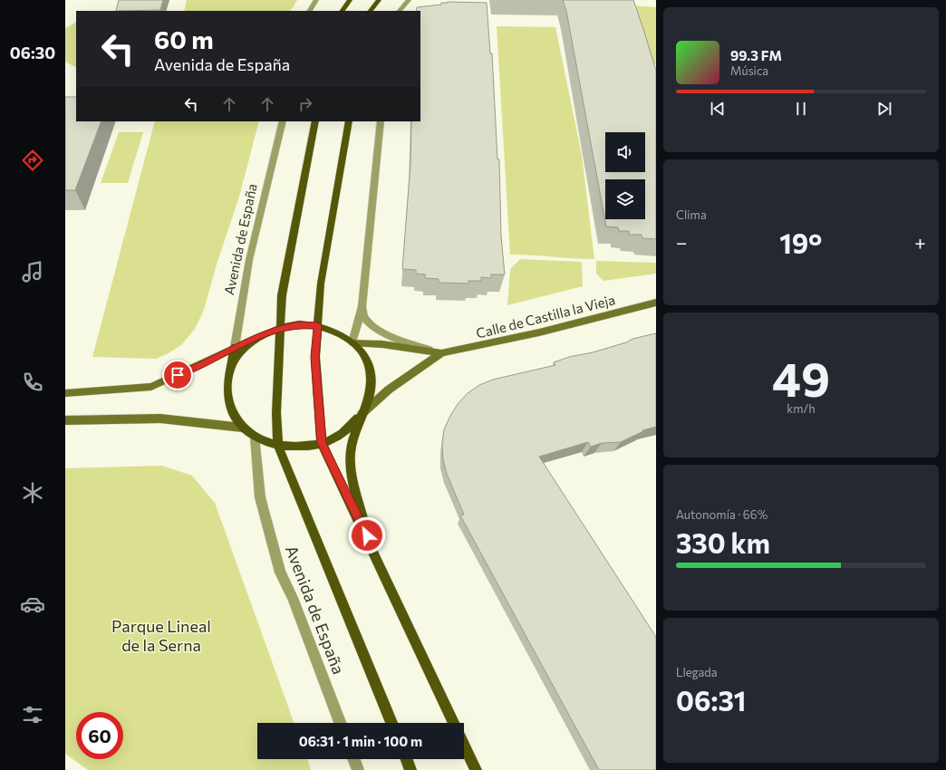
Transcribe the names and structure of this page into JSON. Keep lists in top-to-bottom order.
{
  "streets": {
    "main road": ["Avenida de España", "Calle de Castilla la Vieja"]
  },
  "crossings": [
    ["Avenida de España", "Calle de Castilla la Vieja"]
  ],
  "parks": ["Parque Lineal de la Serna"],
  "page": {
    "tabs": "06:30",
    "turn": ["60 m", "Avenida de España"],
    "song": ["99.3 FM", "Música"],
    "tile": [
      "Clima",
      ["49", "km/h"],
      ["Autonomía · 66%", "330 km"],
      ["Llegada", "06:31"]
    ],
    "heat": ["−", "19°", "+"],
    "limit": "60",
    "trip": "06:31 · 1 min · 100 m"
  }
}
